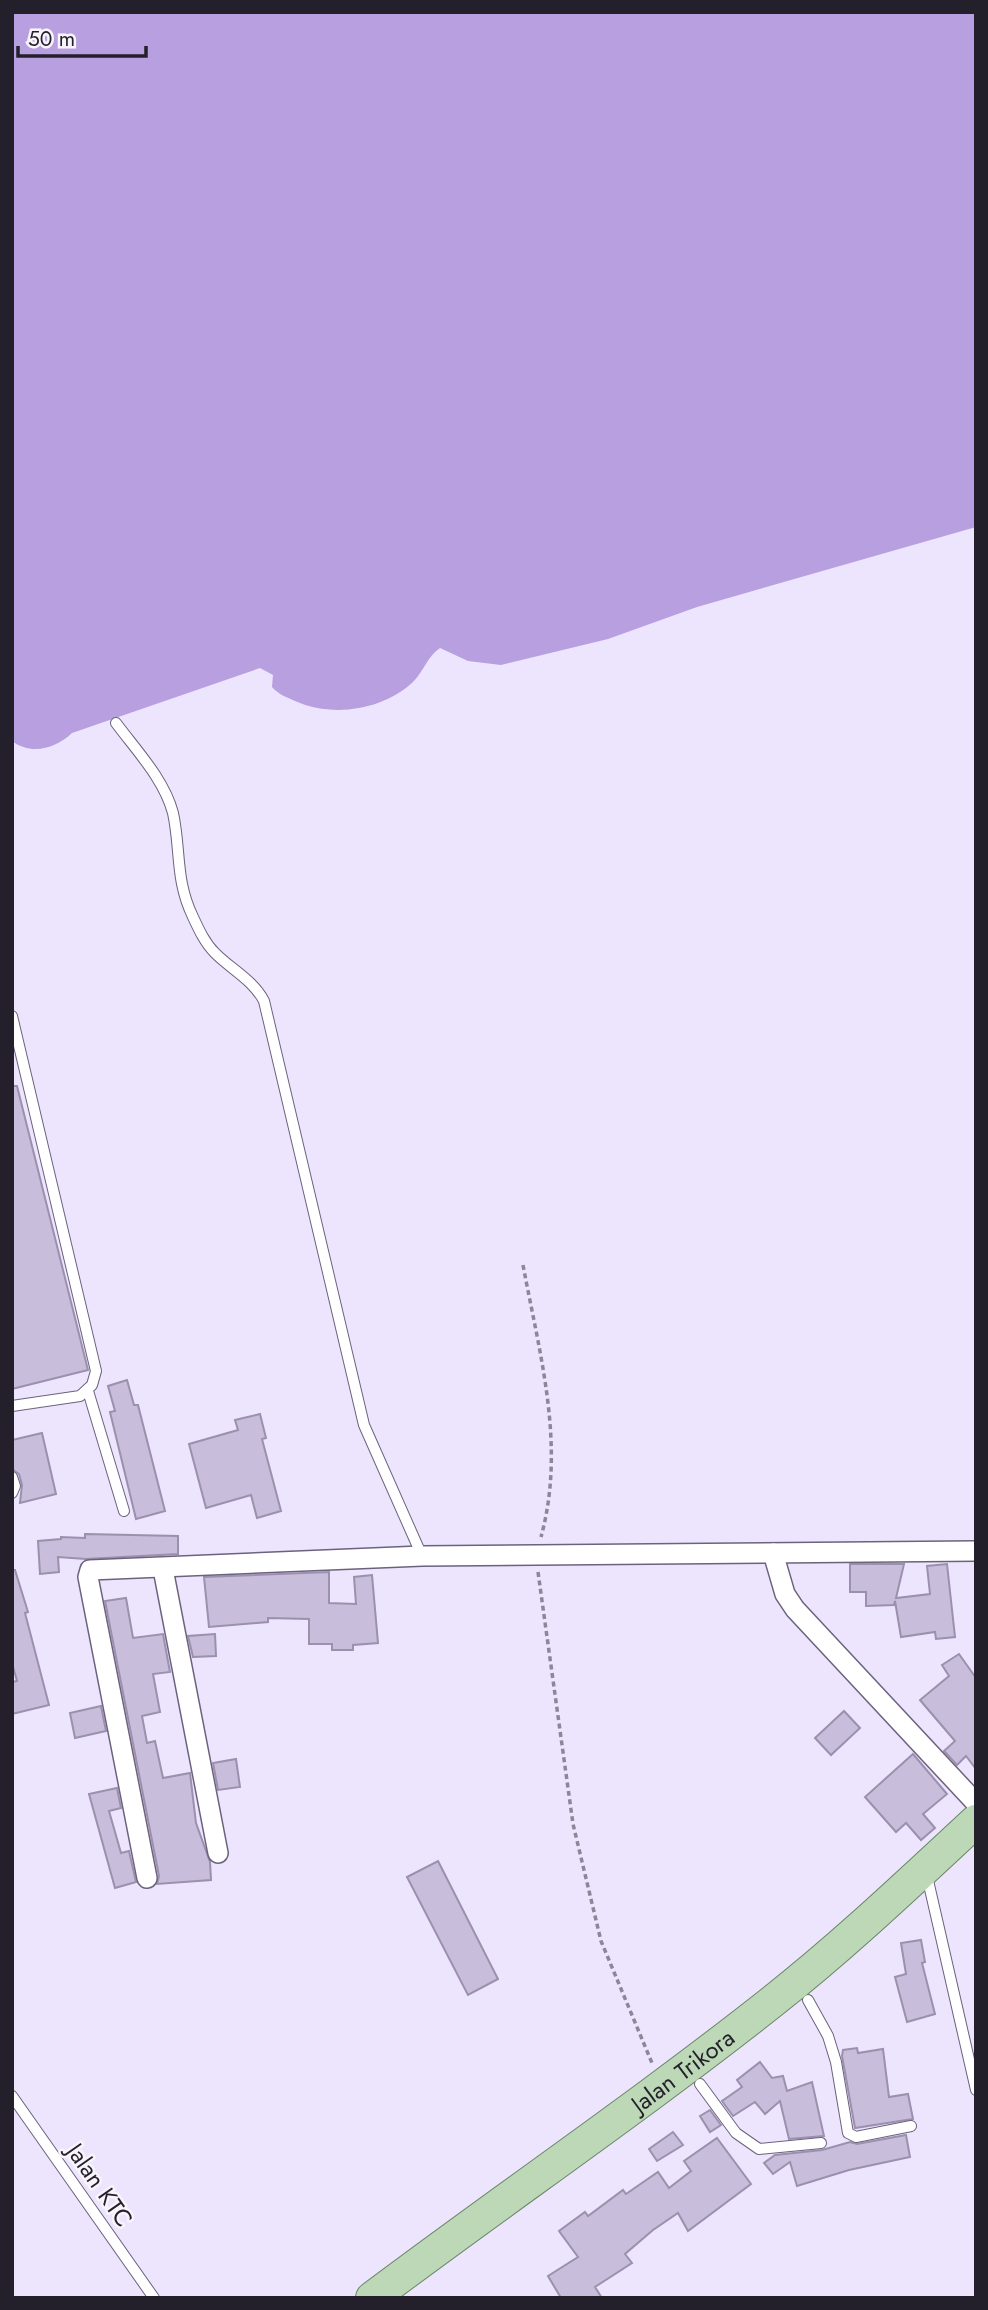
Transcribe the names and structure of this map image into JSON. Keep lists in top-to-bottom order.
{
  "streets": {
    "main road": ["Jalan Trikora"],
    "lane": ["Jalan KTC"]
  },
  "scale_bar": "50 m"
}
